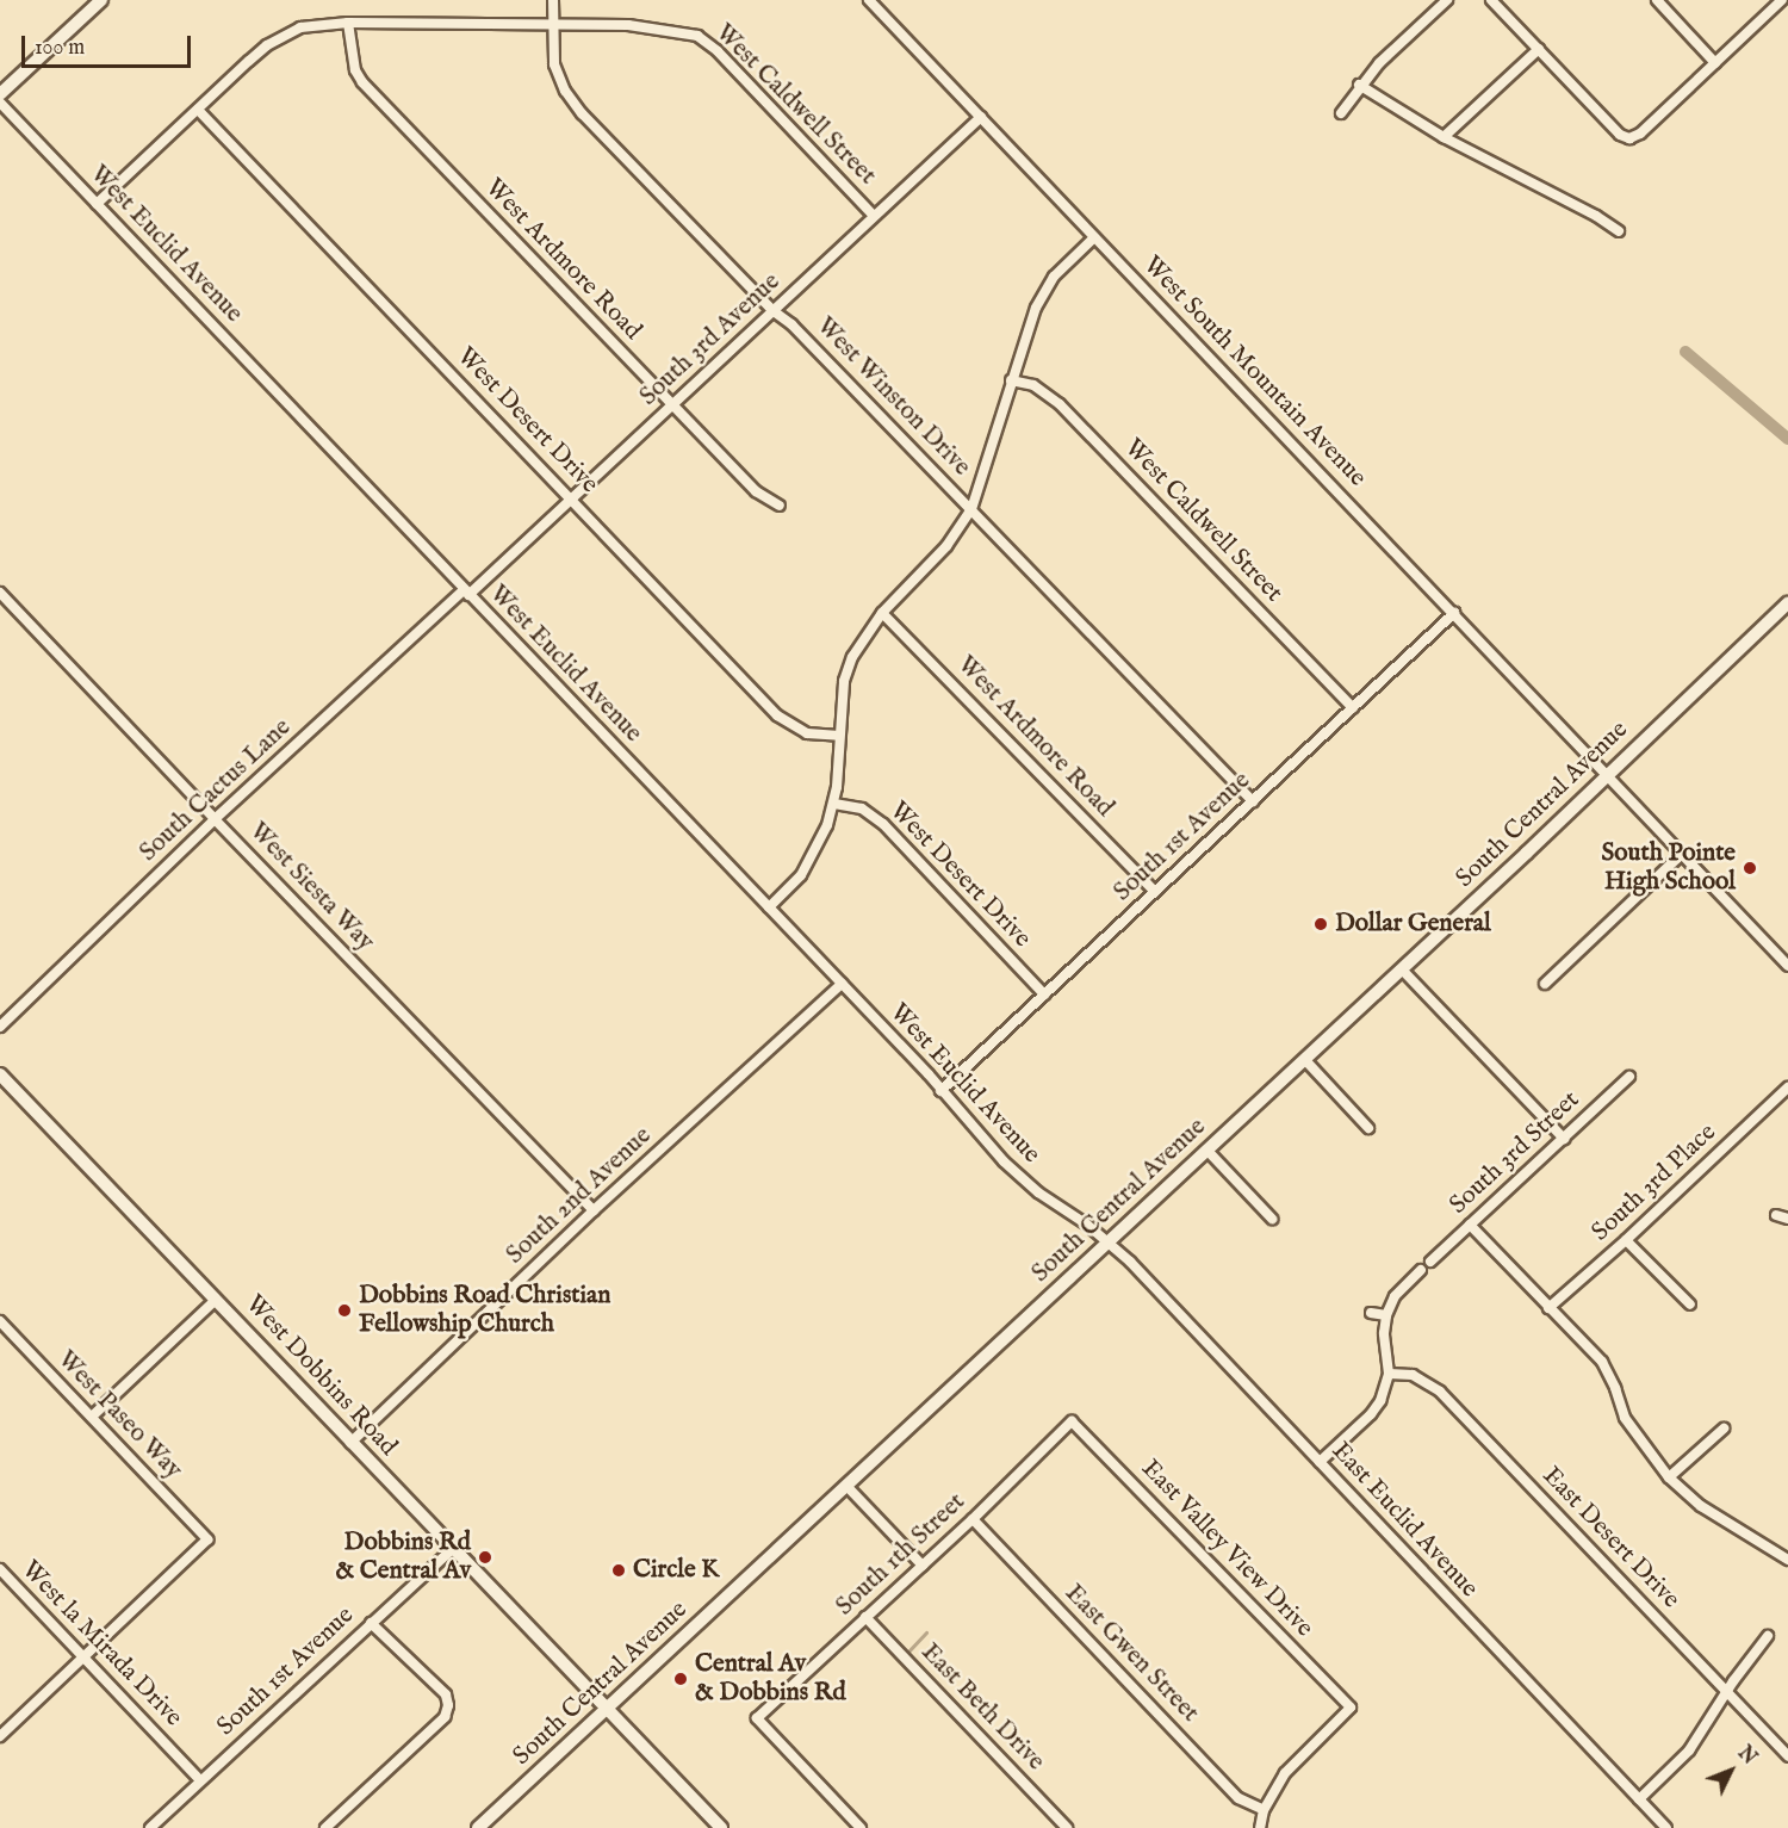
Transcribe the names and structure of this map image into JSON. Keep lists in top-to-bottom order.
{
  "streets": {
    "main road": ["South Central Avenue", "West Dobbins Road"],
    "street": [
      "West Caldwell Street",
      "West Euclid Avenue",
      "West Ardmore Road",
      "South 3rd Avenue",
      "West South Mountain Avenue",
      "West Winston Drive",
      "West Desert Drive",
      "South Cactus Lane",
      "South 1st Avenue",
      "West Siesta Way",
      "South 3rd Street",
      "South 3rd Place",
      "South 2nd Avenue",
      "West Paseo Way",
      "East Euclid Avenue",
      "East Desert Drive",
      "East Valley View Drive",
      "South 1th Street",
      "West la Mirada Drive",
      "East Gwen Street",
      "East Beth Drive"
    ]
  },
  "crossings": [
    ["West Caldwell Street", "West Euclid Avenue"],
    ["West Caldwell Street", "West Ardmore Road"],
    ["West Caldwell Street", "South 3rd Avenue"],
    ["West Caldwell Street", "West Winston Drive"],
    ["West Caldwell Street", "West Desert Drive"],
    ["West Caldwell Street", "South 1st Avenue"],
    ["West Euclid Avenue", "South 3rd Avenue"],
    ["West Euclid Avenue", "South Cactus Lane"],
    ["West Euclid Avenue", "South Central Avenue"],
    ["West Euclid Avenue", "South 1st Avenue"],
    ["West Euclid Avenue", "South 2nd Avenue"],
    ["West Euclid Avenue", "East Euclid Avenue"],
    ["West Ardmore Road", "South 3rd Avenue"],
    ["West Ardmore Road", "South 1st Avenue"],
    ["South 3rd Avenue", "West South Mountain Avenue"],
    ["South 3rd Avenue", "West Winston Drive"],
    ["South 3rd Avenue", "West Desert Drive"],
    ["South 3rd Avenue", "South Cactus Lane"],
    ["West South Mountain Avenue", "South Central Avenue"],
    ["West South Mountain Avenue", "South 1st Avenue"],
    ["West Winston Drive", "South 1st Avenue"],
    ["West Desert Drive", "South 1st Avenue"],
    ["South Cactus Lane", "West Siesta Way"],
    ["South Central Avenue", "West Dobbins Road"],
    ["South Central Avenue", "East Euclid Avenue"],
    ["South 1st Avenue", "West Dobbins Road"],
    ["South 1st Avenue", "West la Mirada Drive"],
    ["West Siesta Way", "South 2nd Avenue"],
    ["South 2nd Avenue", "West Dobbins Road"],
    ["West Paseo Way", "West la Mirada Drive"],
    ["East Valley View Drive", "South 1th Street"],
    ["East Valley View Drive", "East Gwen Street"],
    ["South 1th Street", "East Gwen Street"],
    ["South 1th Street", "East Beth Drive"]
  ],
  "places": [
    "South Pointe High School",
    "Dollar General",
    "Dobbins Road Christian Fellowship Church",
    "Dobbins Rd & Central Av",
    "Circle K",
    "Central Av & Dobbins Rd"
  ],
  "scale_bar": "100 m",
  "north": "top right"
}
